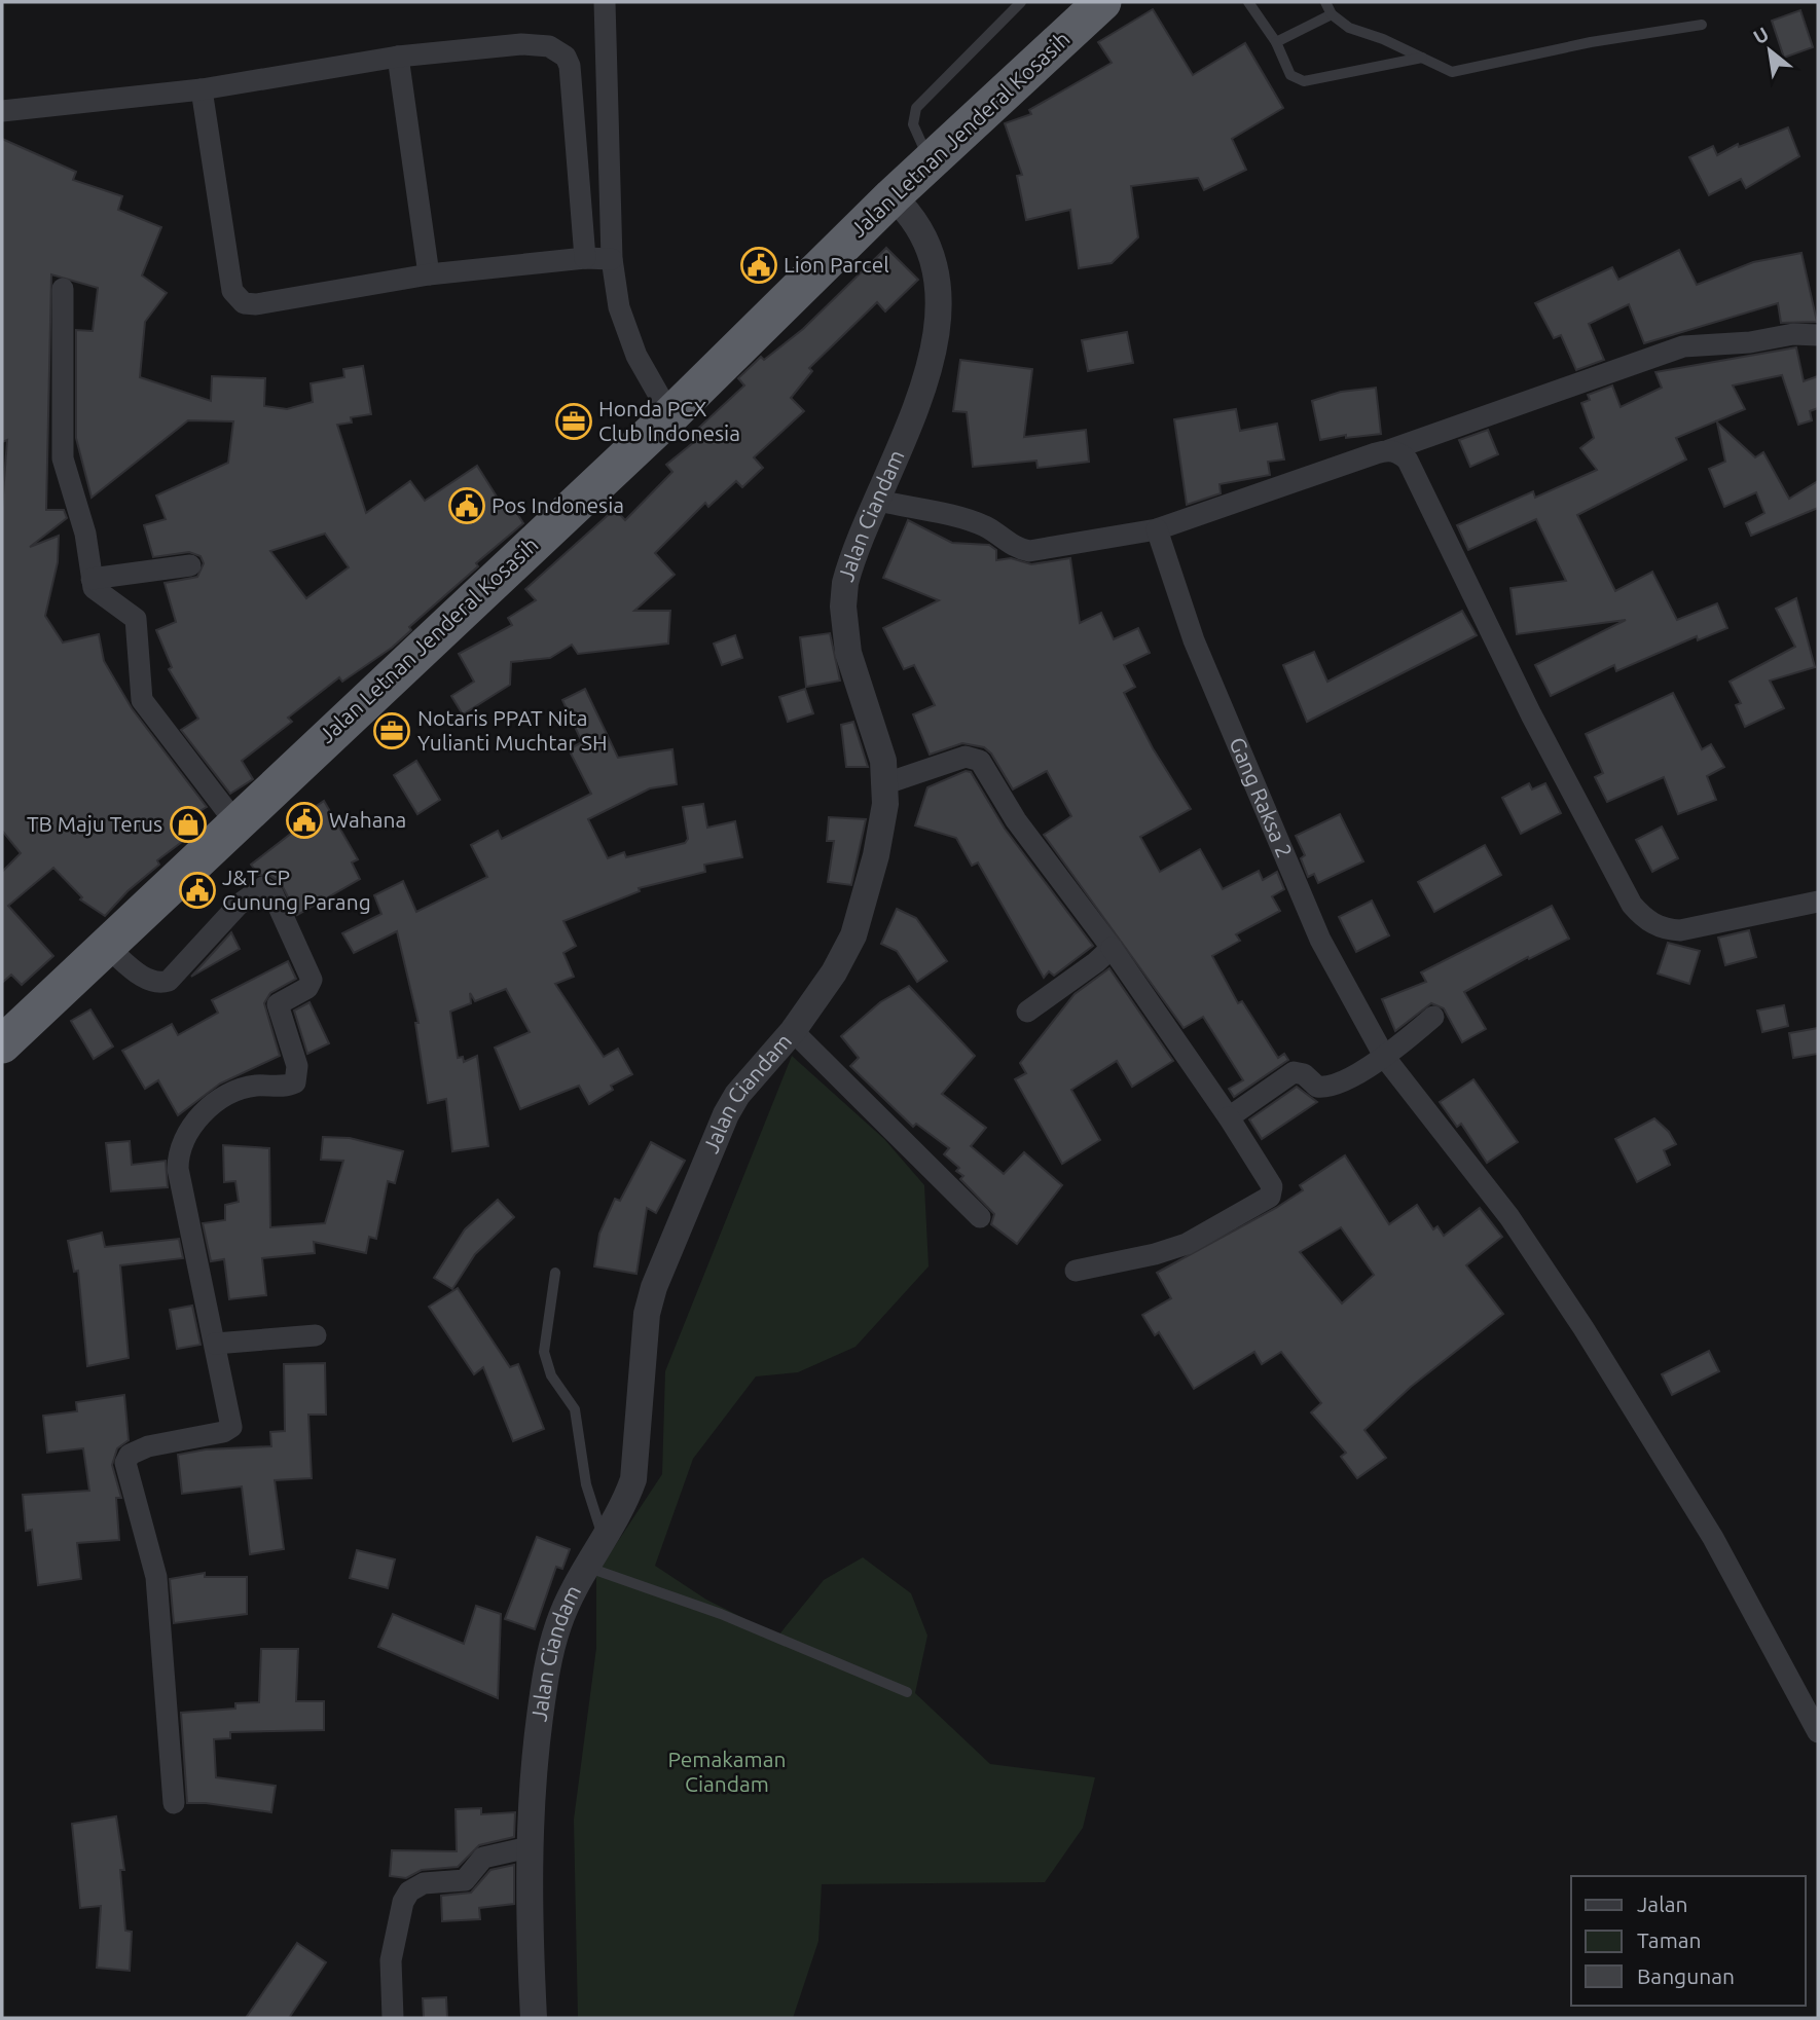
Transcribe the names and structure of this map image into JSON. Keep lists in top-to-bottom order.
{
  "streets": {
    "highway": ["Jalan Letnan Jenderal Kosasih"],
    "street": ["Jalan Ciandam", "Gang Raksa 2"]
  },
  "crossings": [
    ["Jalan Letnan Jenderal Kosasih", "Jalan Ciandam"]
  ],
  "parks": ["Pemakaman Ciandam"],
  "places": {
    "public building": [
      "Lion Parcel",
      "Pos Indonesia",
      "Wahana",
      "J&T CP Gunung Parang"
    ],
    "office": ["Honda PCX Club Indonesia", "Notaris PPAT Nita Yulianti Muchtar SH"],
    "shop": ["TB Maju Terus"]
  },
  "legend": ["Jalan", "Taman", "Bangunan"],
  "north": "top left"
}
